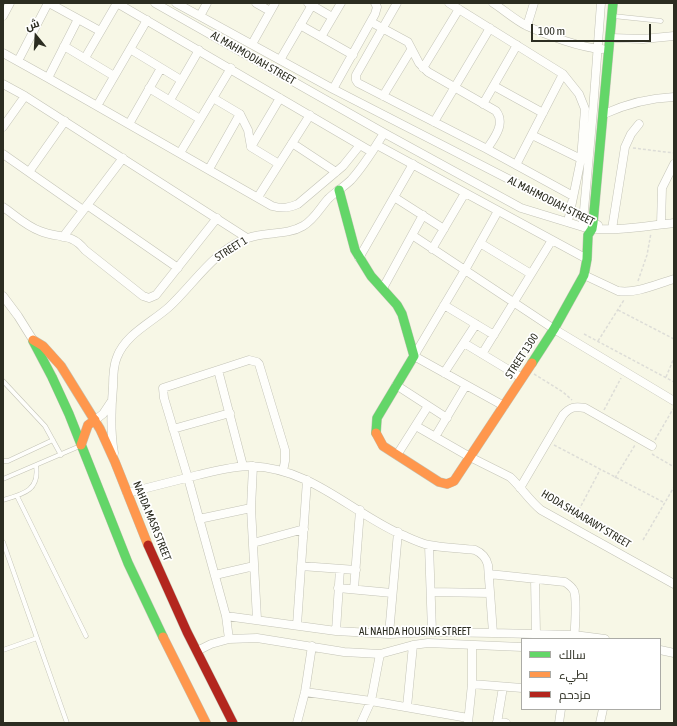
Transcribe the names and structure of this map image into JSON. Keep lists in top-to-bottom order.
{
  "streets": {
    "street": [
      "AL MAHMODIAH STREET",
      "STREET 1",
      "STREET 1300",
      "HODA SHAARAWY STREET",
      "NAHDA MASR STREET",
      "AL NAHDA HOUSING STREET"
    ]
  },
  "crossings": [
    ["AL MAHMODIAH STREET", "STREET 1"],
    ["AL MAHMODIAH STREET", "STREET 1300"],
    ["STREET 1", "NAHDA MASR STREET"],
    ["STREET 1300", "HODA SHAARAWY STREET"],
    ["NAHDA MASR STREET", "AL NAHDA HOUSING STREET"]
  ],
  "legend": ["سالك", "بطيء", "مزدحم"],
  "scale_bar": "100 m",
  "north": "top"
}
